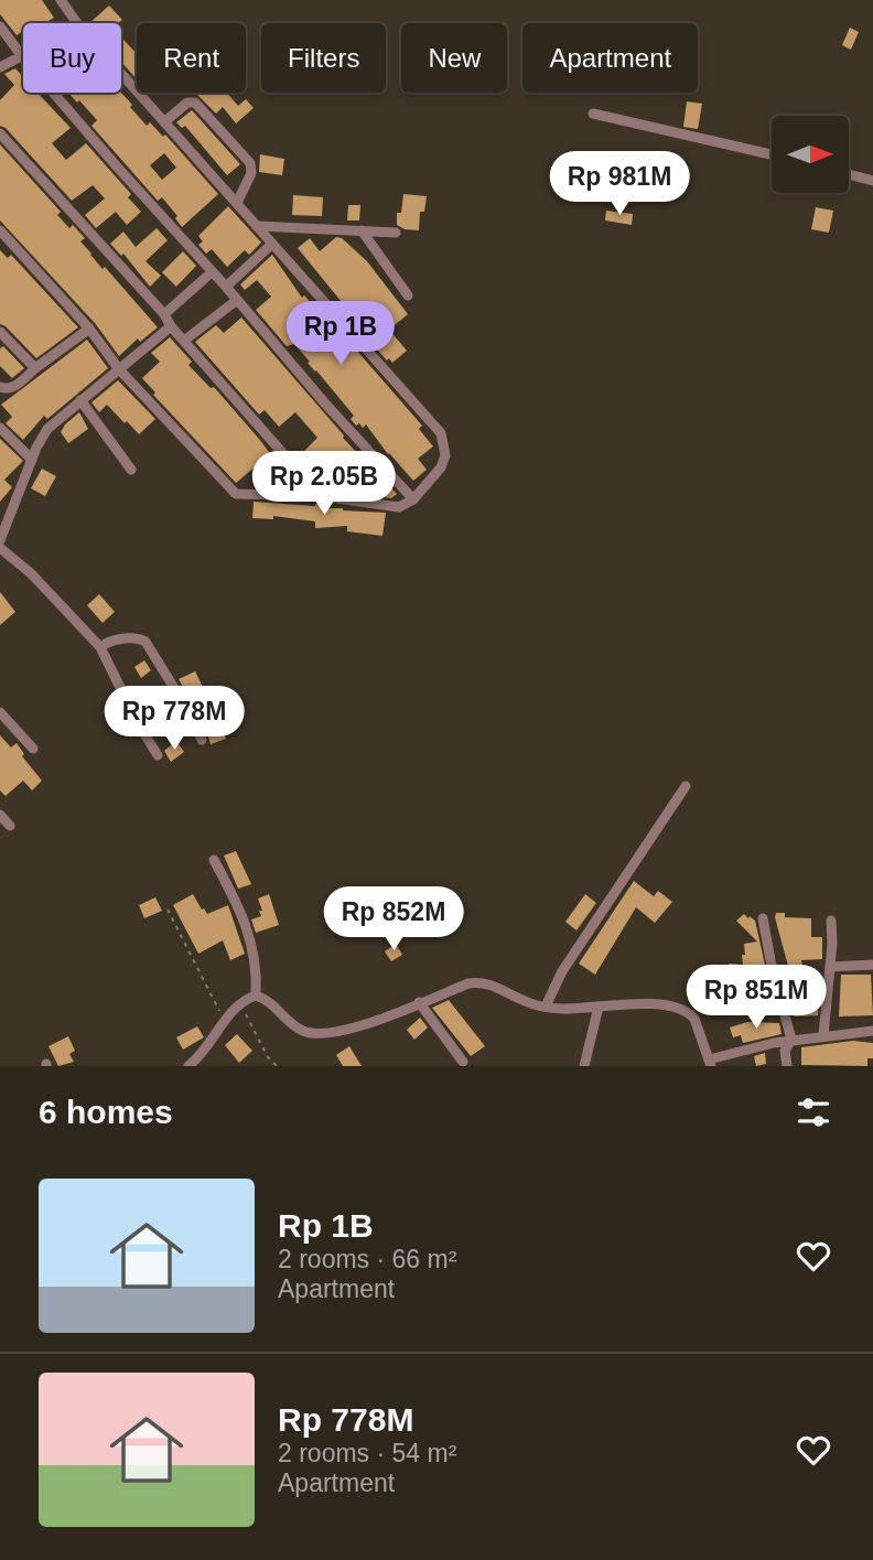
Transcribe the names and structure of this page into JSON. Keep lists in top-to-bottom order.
{
  "north": "right",
  "page": {
    "chip": [
      "Buy",
      "Rent",
      "Filters",
      "New",
      "Apartment"
    ],
    "price": [
      "Rp 981M",
      "Rp 1B",
      "Rp 2.05B",
      "Rp 778M",
      "Rp 852M",
      "Rp 851M"
    ],
    "heading": "6 homes",
    "list": [
      {
        "name": "Rp 1B",
        "note": "2 rooms · 66 m² · Apartment"
      },
      {
        "name": "Rp 778M",
        "note": "2 rooms · 54 m² · Apartment"
      }
    ]
  }
}
